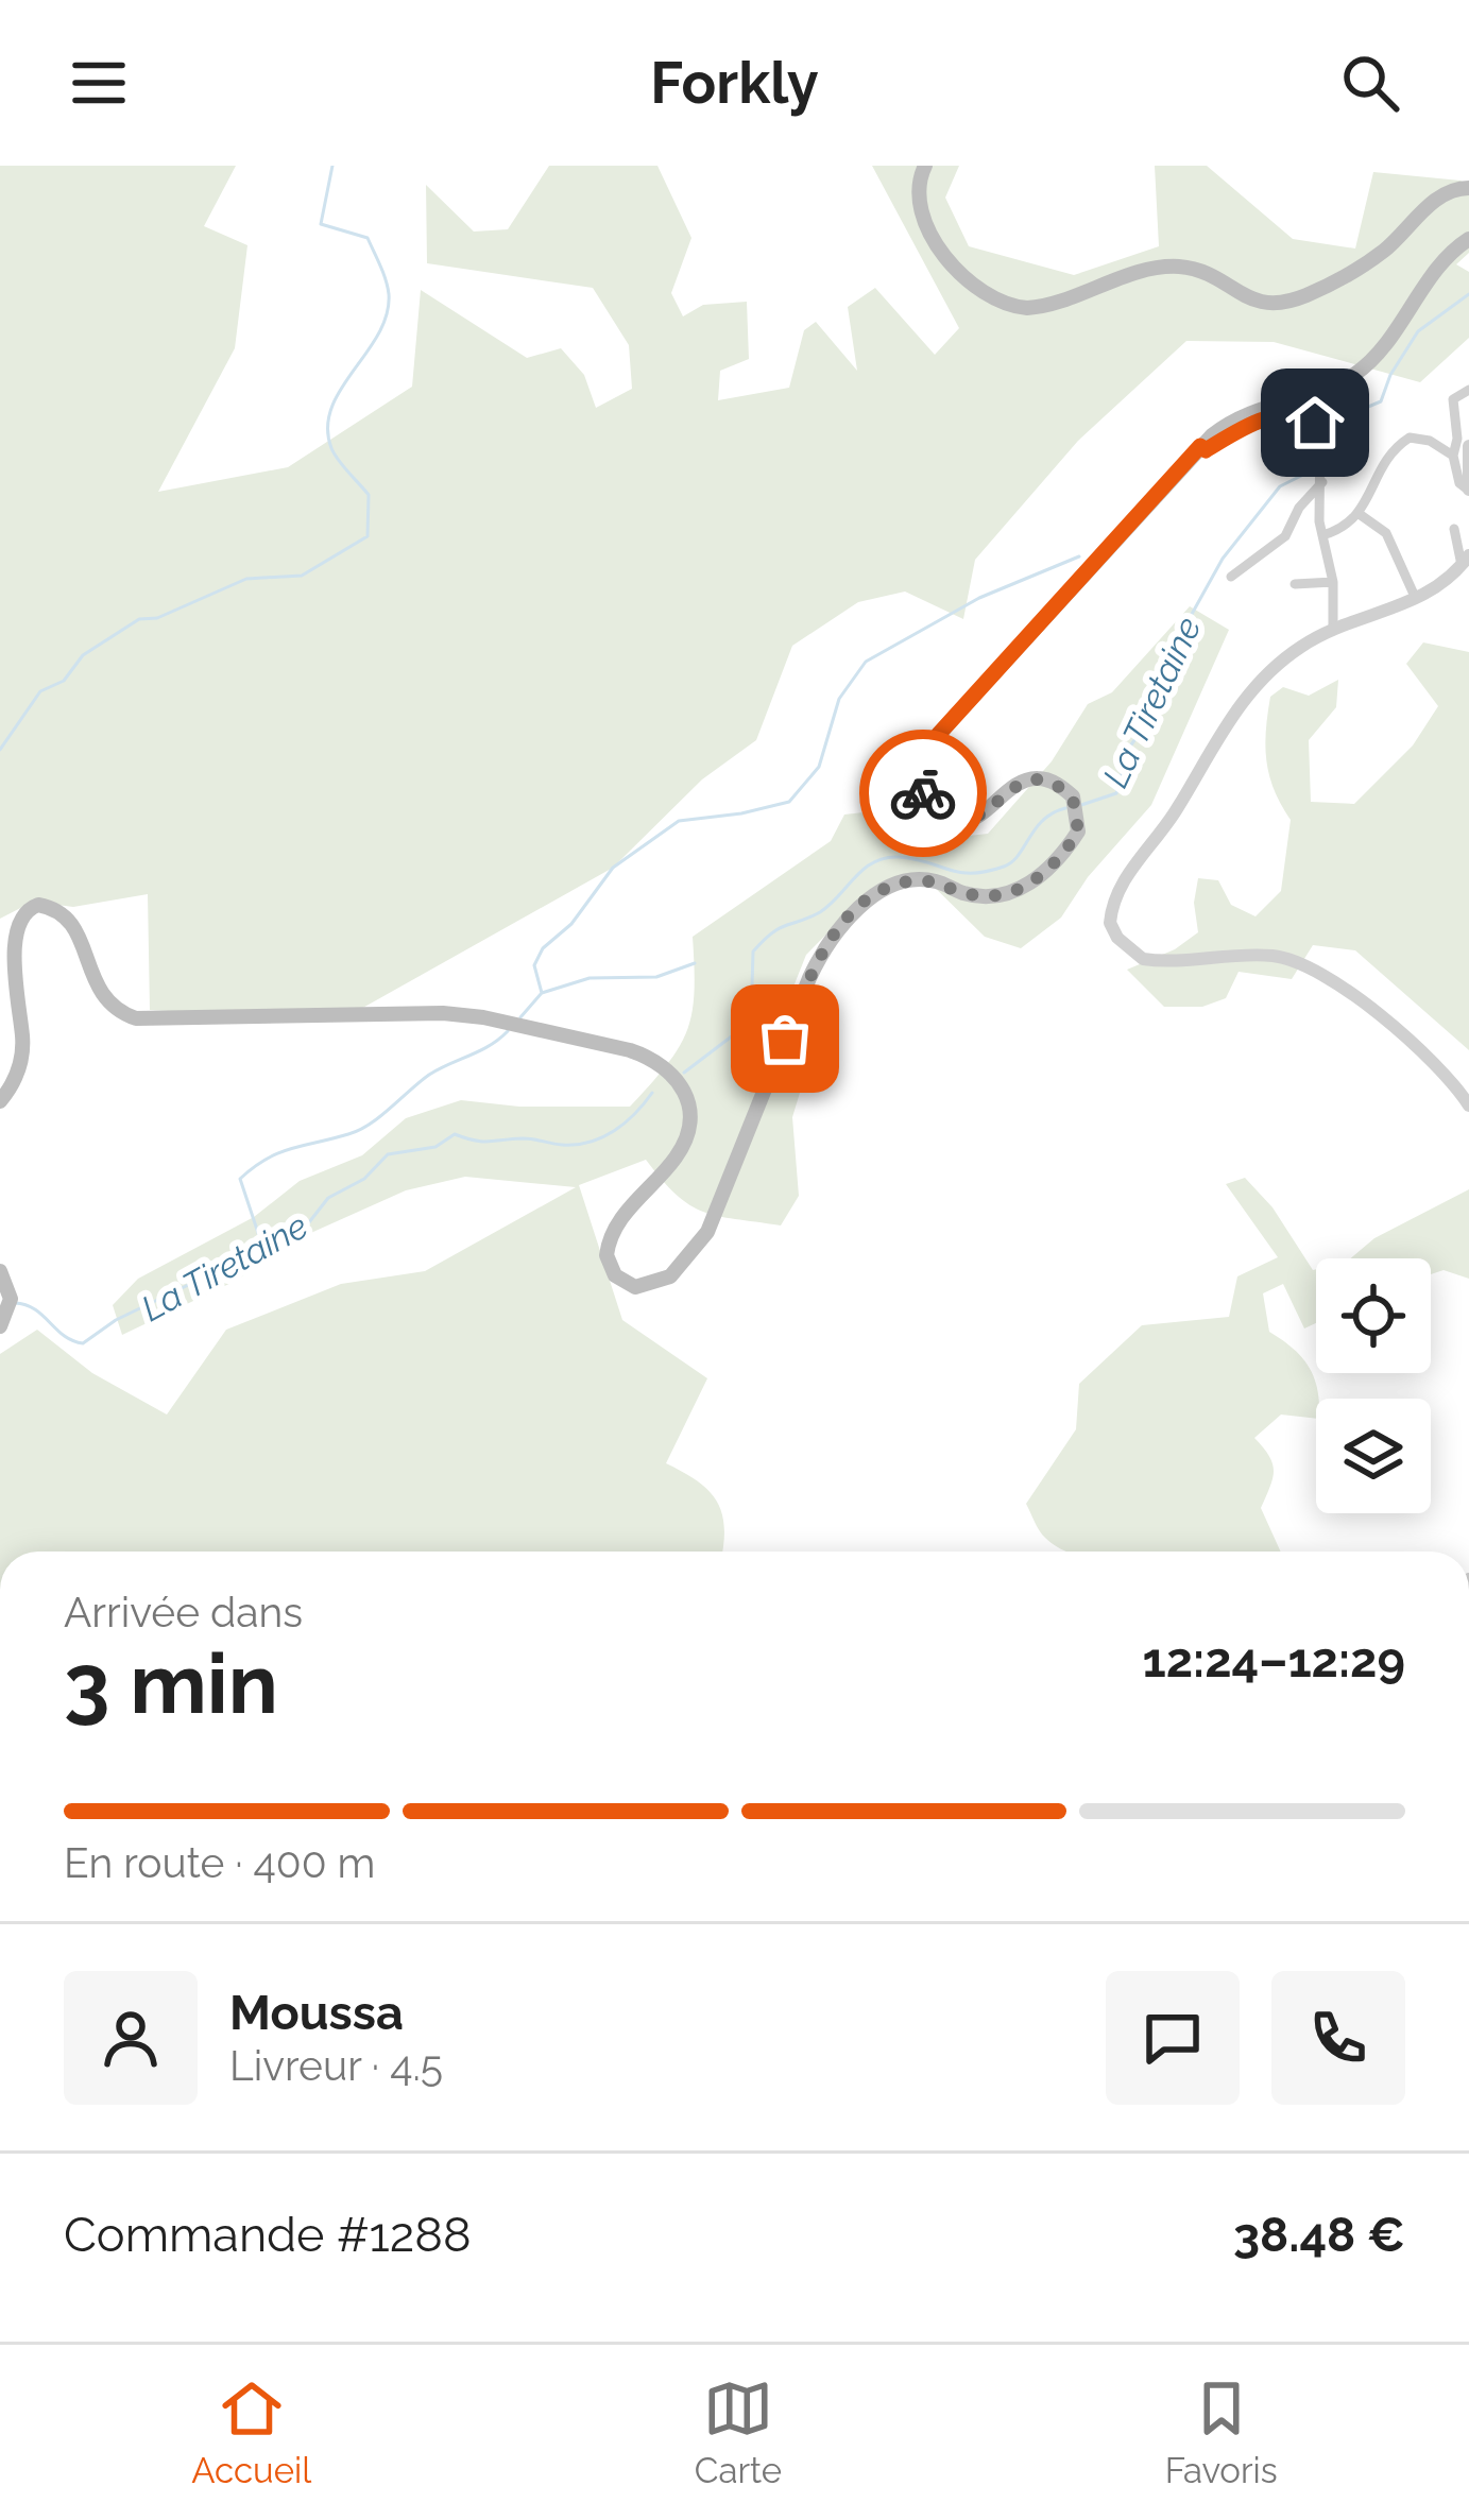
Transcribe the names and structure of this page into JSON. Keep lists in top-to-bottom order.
{
  "water": ["La Tiretaine"],
  "page": {
    "header": "Forkly",
    "heading": ["3 min", "Arrivée dans", "12:24–12:29"],
    "panel": [
      "Moussa",
      "Livreur · 4.5",
      "Commande #1288",
      "38.48 €"
    ],
    "bar": "En route · 400 m",
    "tabs": ["Accueil", "Carte", "Favoris"]
  }
}
